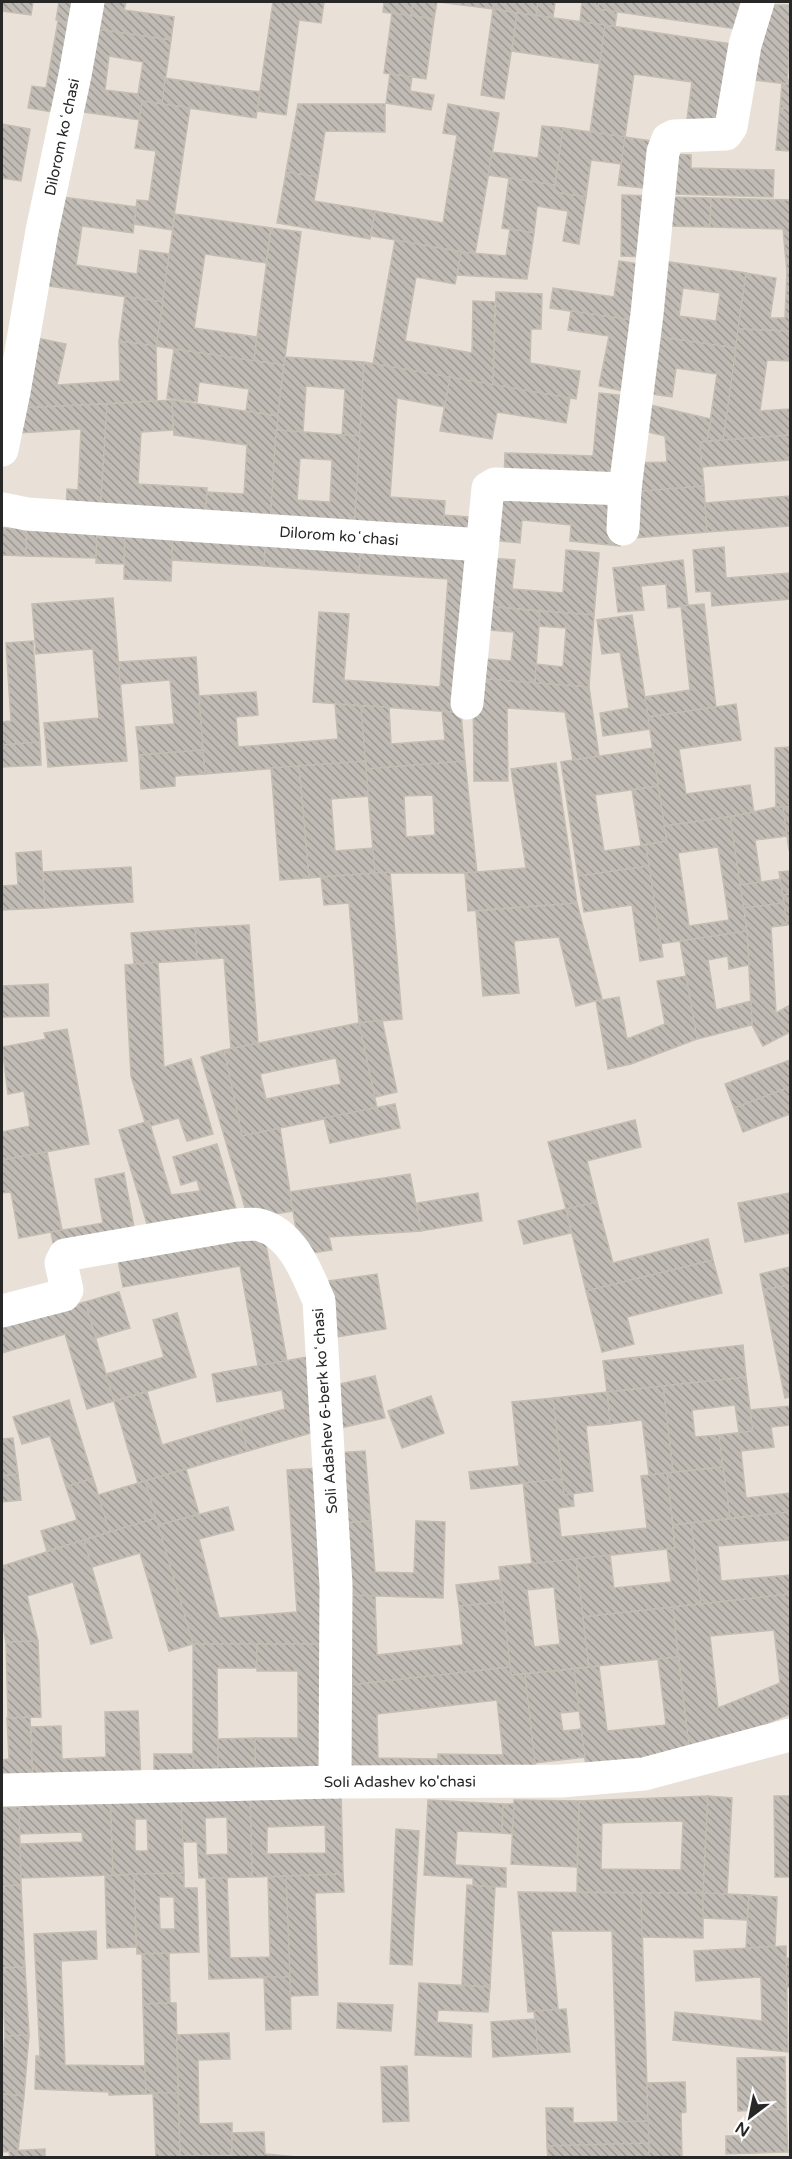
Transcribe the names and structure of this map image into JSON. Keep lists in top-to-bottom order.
{
  "streets": {
    "street": ["Dilorom koʻchasi", "Soli Adashev 6-berk koʻchasi", "Soli Adashev ko'chasi"]
  },
  "crossings": [
    ["Soli Adashev 6-berk koʻchasi", "Soli Adashev ko'chasi"]
  ],
  "north": "bottom left"
}
